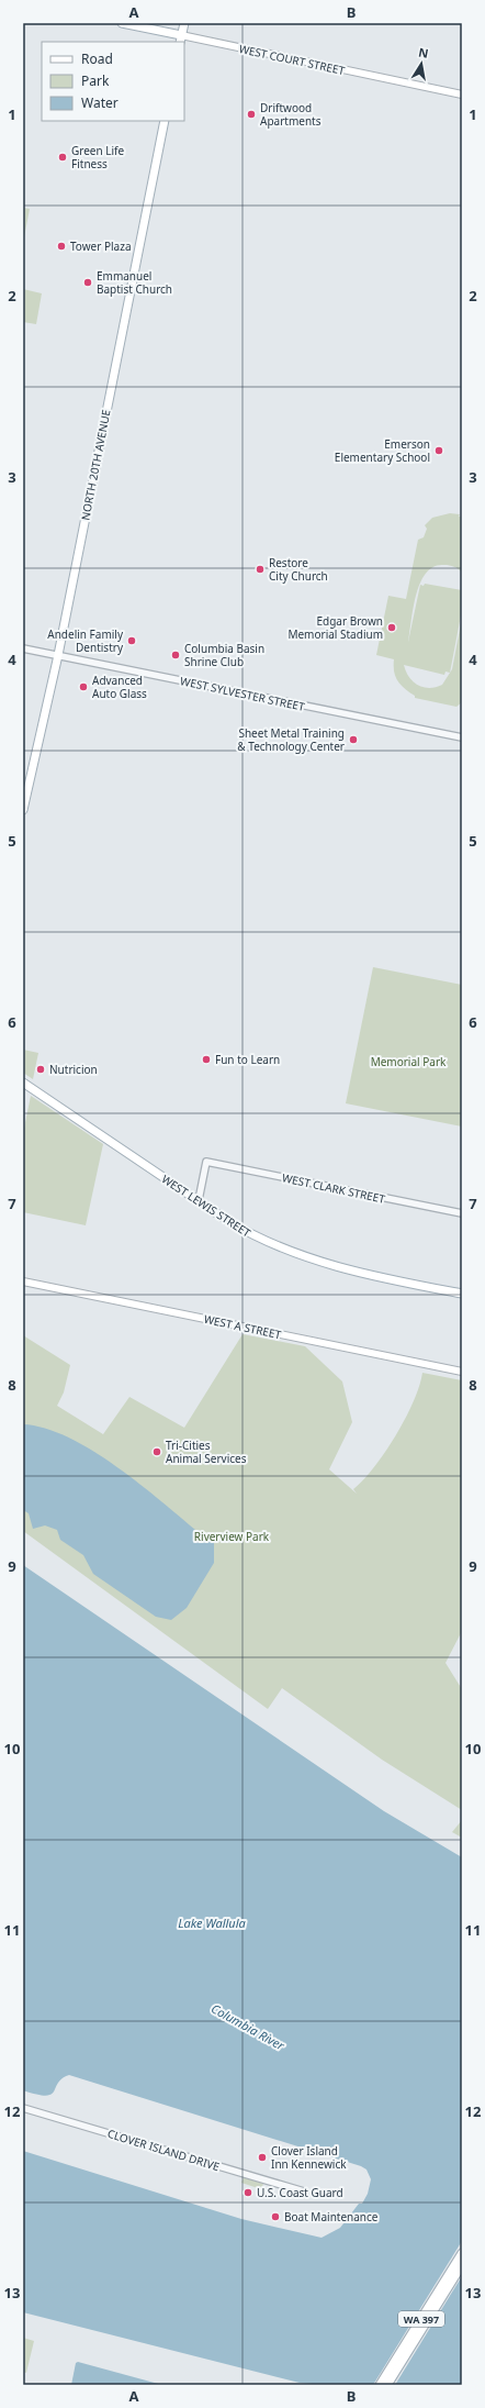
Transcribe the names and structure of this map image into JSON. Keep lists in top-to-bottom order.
{
  "streets": {
    "main road": [
      "WEST COURT STREET",
      "NORTH 20TH AVENUE",
      "WEST LEWIS STREET",
      "WEST A STREET",
      "WA 397"
    ],
    "street": ["WEST SYLVESTER STREET", "WEST CLARK STREET", "CLOVER ISLAND DRIVE"]
  },
  "crossings": [
    ["NORTH 20TH AVENUE", "WEST SYLVESTER STREET"],
    ["WEST CLARK STREET", "WEST LEWIS STREET"]
  ],
  "water": ["Lake Wallula", "Columbia River"],
  "parks": ["Memorial Park", "Riverview Park"],
  "places": [
    "Driftwood Apartments",
    "Green Life Fitness",
    "Tower Plaza",
    "Emmanuel Baptist Church",
    "Emerson Elementary School",
    "Restore City Church",
    "Edgar Brown Memorial Stadium",
    "Andelin Family Dentistry",
    "Columbia Basin Shrine Club",
    "Advanced Auto Glass",
    "Sheet Metal Training & Technology Center",
    "Fun to Learn",
    "Nutricion",
    "Tri-Cities Animal Services",
    "Clover Island Inn Kennewick",
    "U.S. Coast Guard",
    "Boat Maintenance"
  ],
  "legend": ["Road", "Park", "Water"],
  "north": "top",
  "grid": {
    "columns": ["A", "B"],
    "rows": [
      "1",
      "2",
      "3",
      "4",
      "5",
      "6",
      "7",
      "8",
      "9",
      "10",
      "11",
      "12",
      "13"
    ]
  }
}
